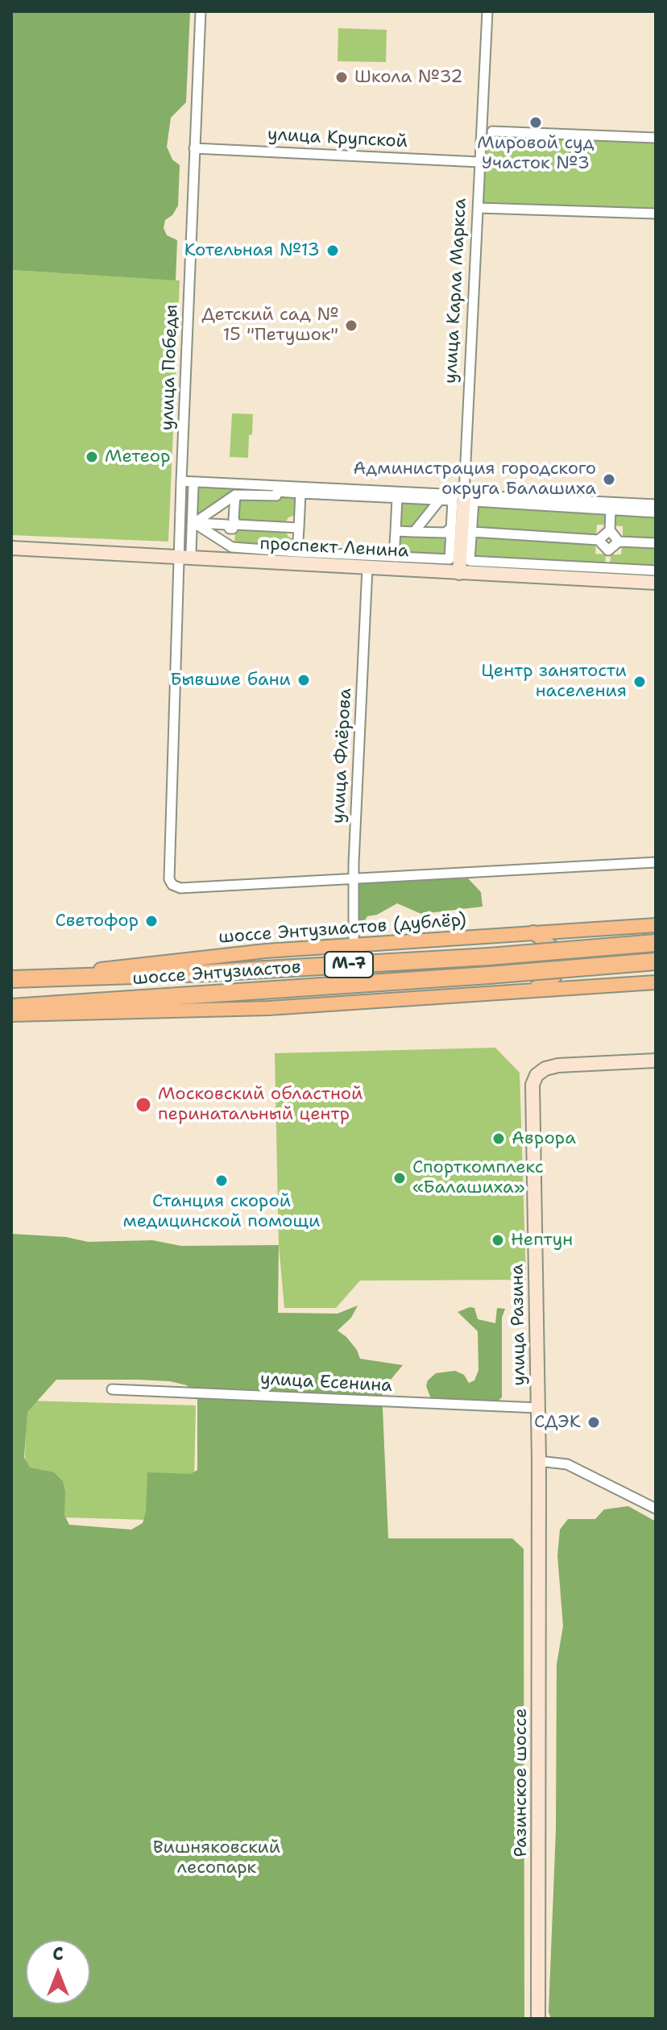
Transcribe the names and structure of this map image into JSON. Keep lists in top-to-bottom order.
{
  "streets": {
    "highway": ["М-7", "шоссе Энтузиастов"],
    "main road": [
      "улица Карла Маркса",
      "проспект Ленина",
      "шоссе Энтузиастов (дублёр)",
      "улица Разина",
      "Разинское шоссе"
    ],
    "street": [
      "улица Крупской",
      "улица Победы",
      "улица Флёрова",
      "улица Есенина"
    ]
  },
  "crossings": [
    ["улица Крупской", "улица Карла Маркса"],
    ["улица Крупской", "улица Победы"],
    ["улица Карла Маркса", "проспект Ленина"],
    ["улица Победы", "проспект Ленина"],
    ["улица Победы", "улица Флёрова"],
    ["проспект Ленина", "улица Флёрова"],
    ["улица Флёрова", "шоссе Энтузиастов (дублёр)"],
    ["шоссе Энтузиастов (дублёр)", "шоссе Энтузиастов"],
    ["улица Разина", "улица Есенина"],
    ["улица Разина", "Разинское шоссе"]
  ],
  "parks": ["Вишняковский лесопарк"],
  "places": [
    "Школа №32",
    "Мировой суд Участок №3",
    "Котельная №13",
    "Детский сад № 15 \"Петушок\"",
    "Метеор",
    "Администрация городского округа Балашиха",
    "Бывшие бани",
    "Центр занятости населения",
    "Светофор",
    "Московский областной перинатальный центр",
    "Аврора",
    "Спорткомплекс «Балашиха»",
    "Станция скорой медицинской помощи",
    "Нептун",
    "СДЭК"
  ],
  "north": "top"
}
